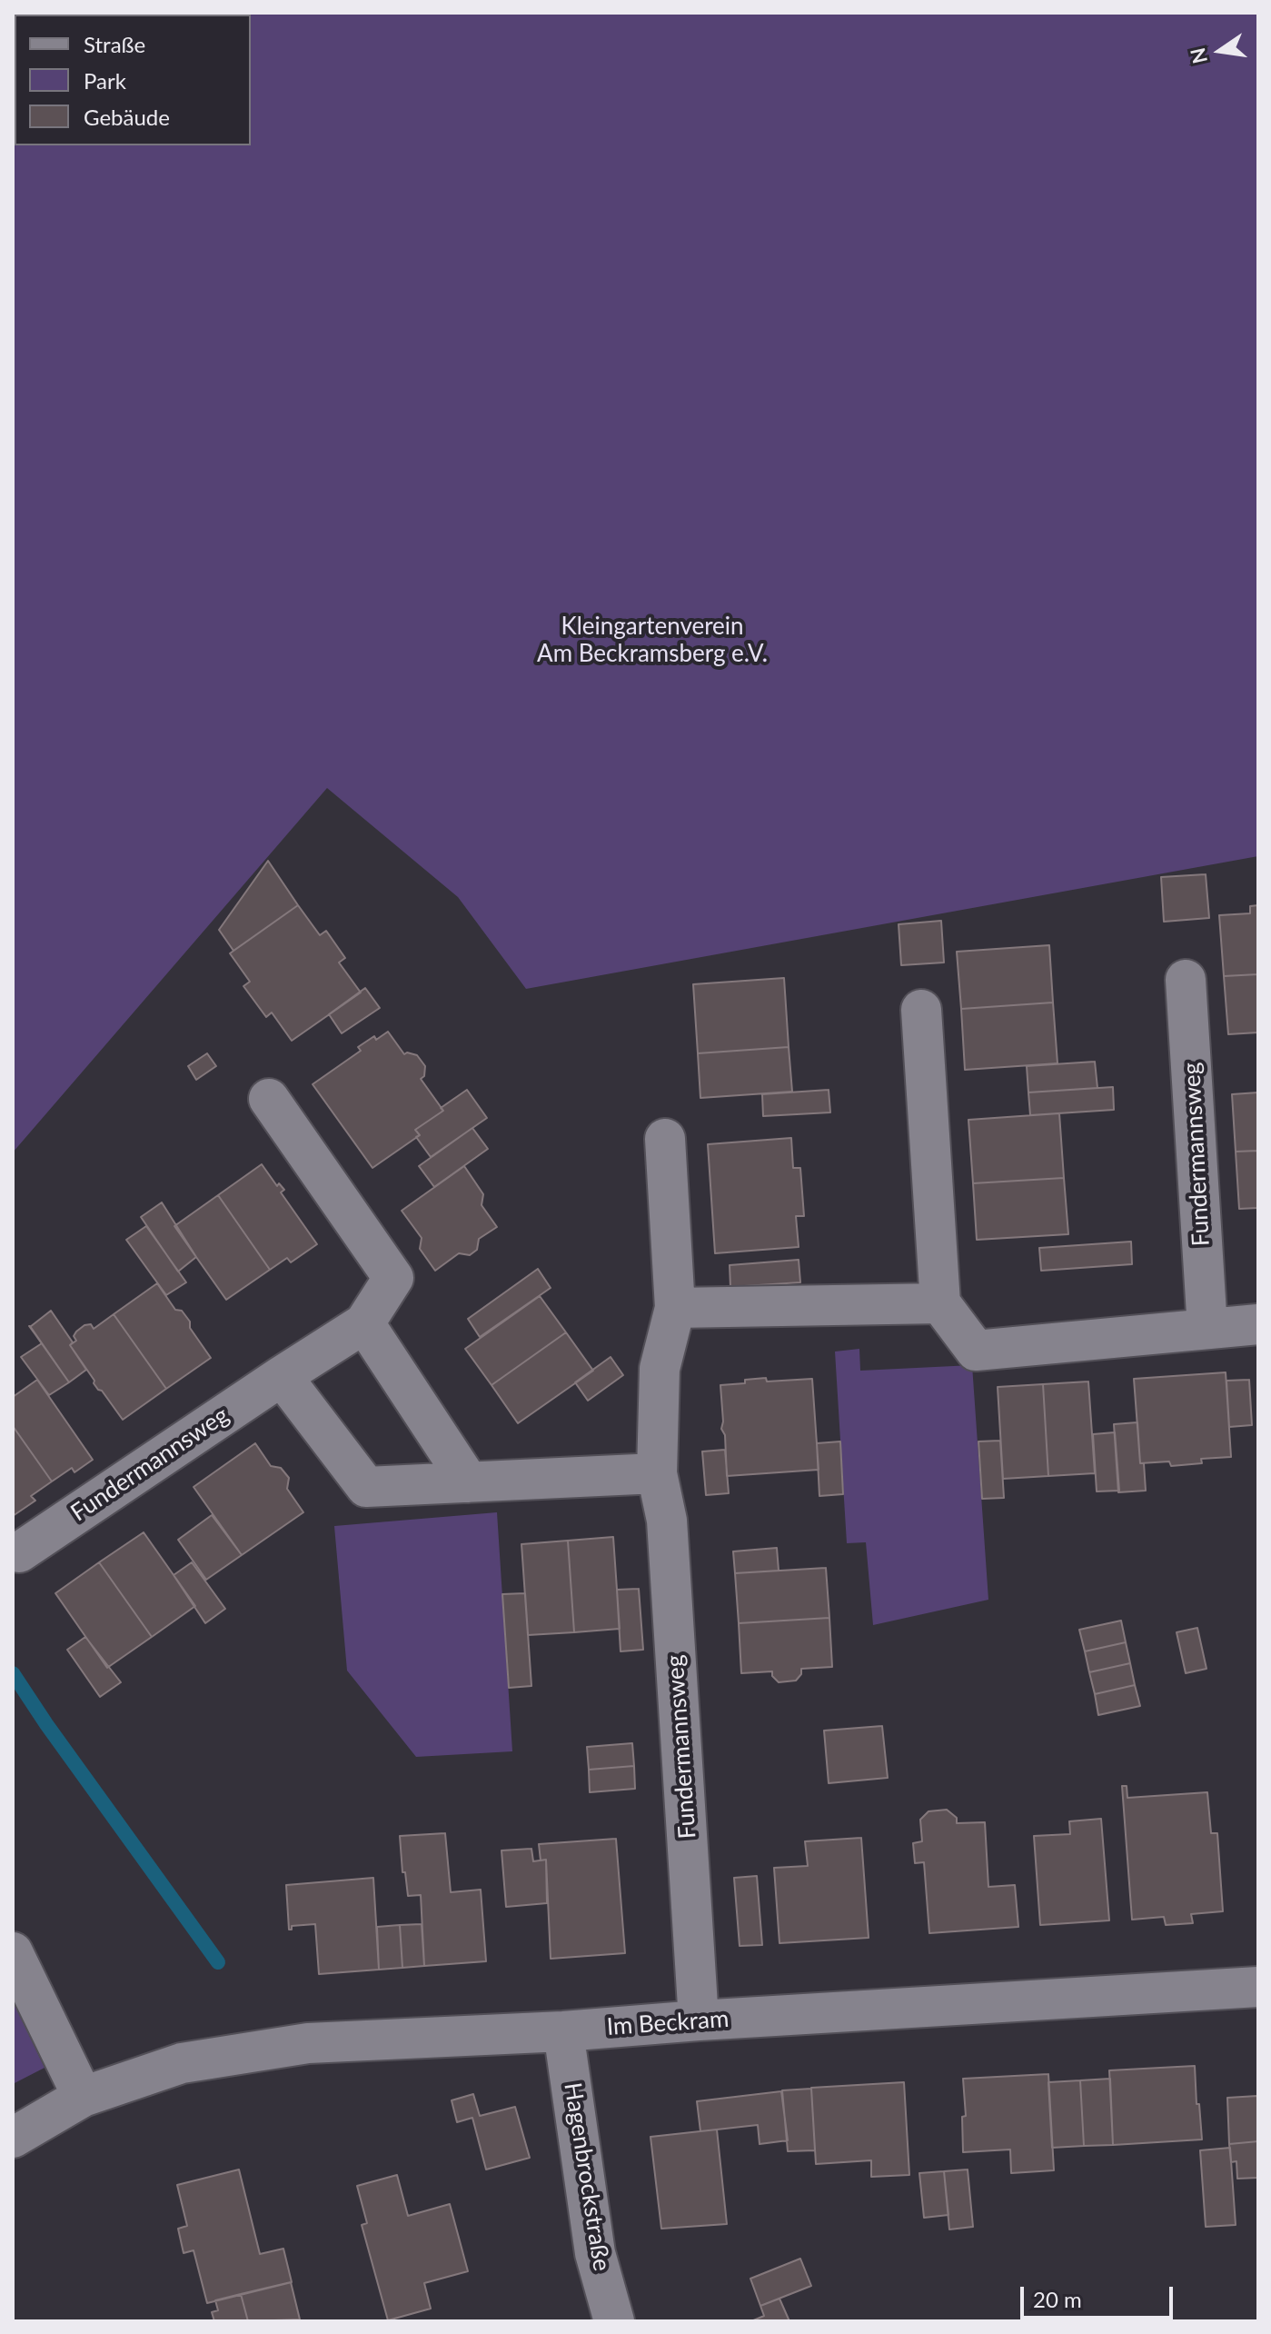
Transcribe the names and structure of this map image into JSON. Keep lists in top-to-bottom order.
{
  "streets": {
    "street": ["Fundermannsweg", "Im Beckram", "Hagenbrockstraße"]
  },
  "crossings": [
    ["Fundermannsweg", "Im Beckram"],
    ["Im Beckram", "Hagenbrockstraße"]
  ],
  "parks": ["Kleingartenverein Am Beckramsberg e.V."],
  "legend": ["Straße", "Park", "Gebäude"],
  "scale_bar": "20 m",
  "north": "left"
}
